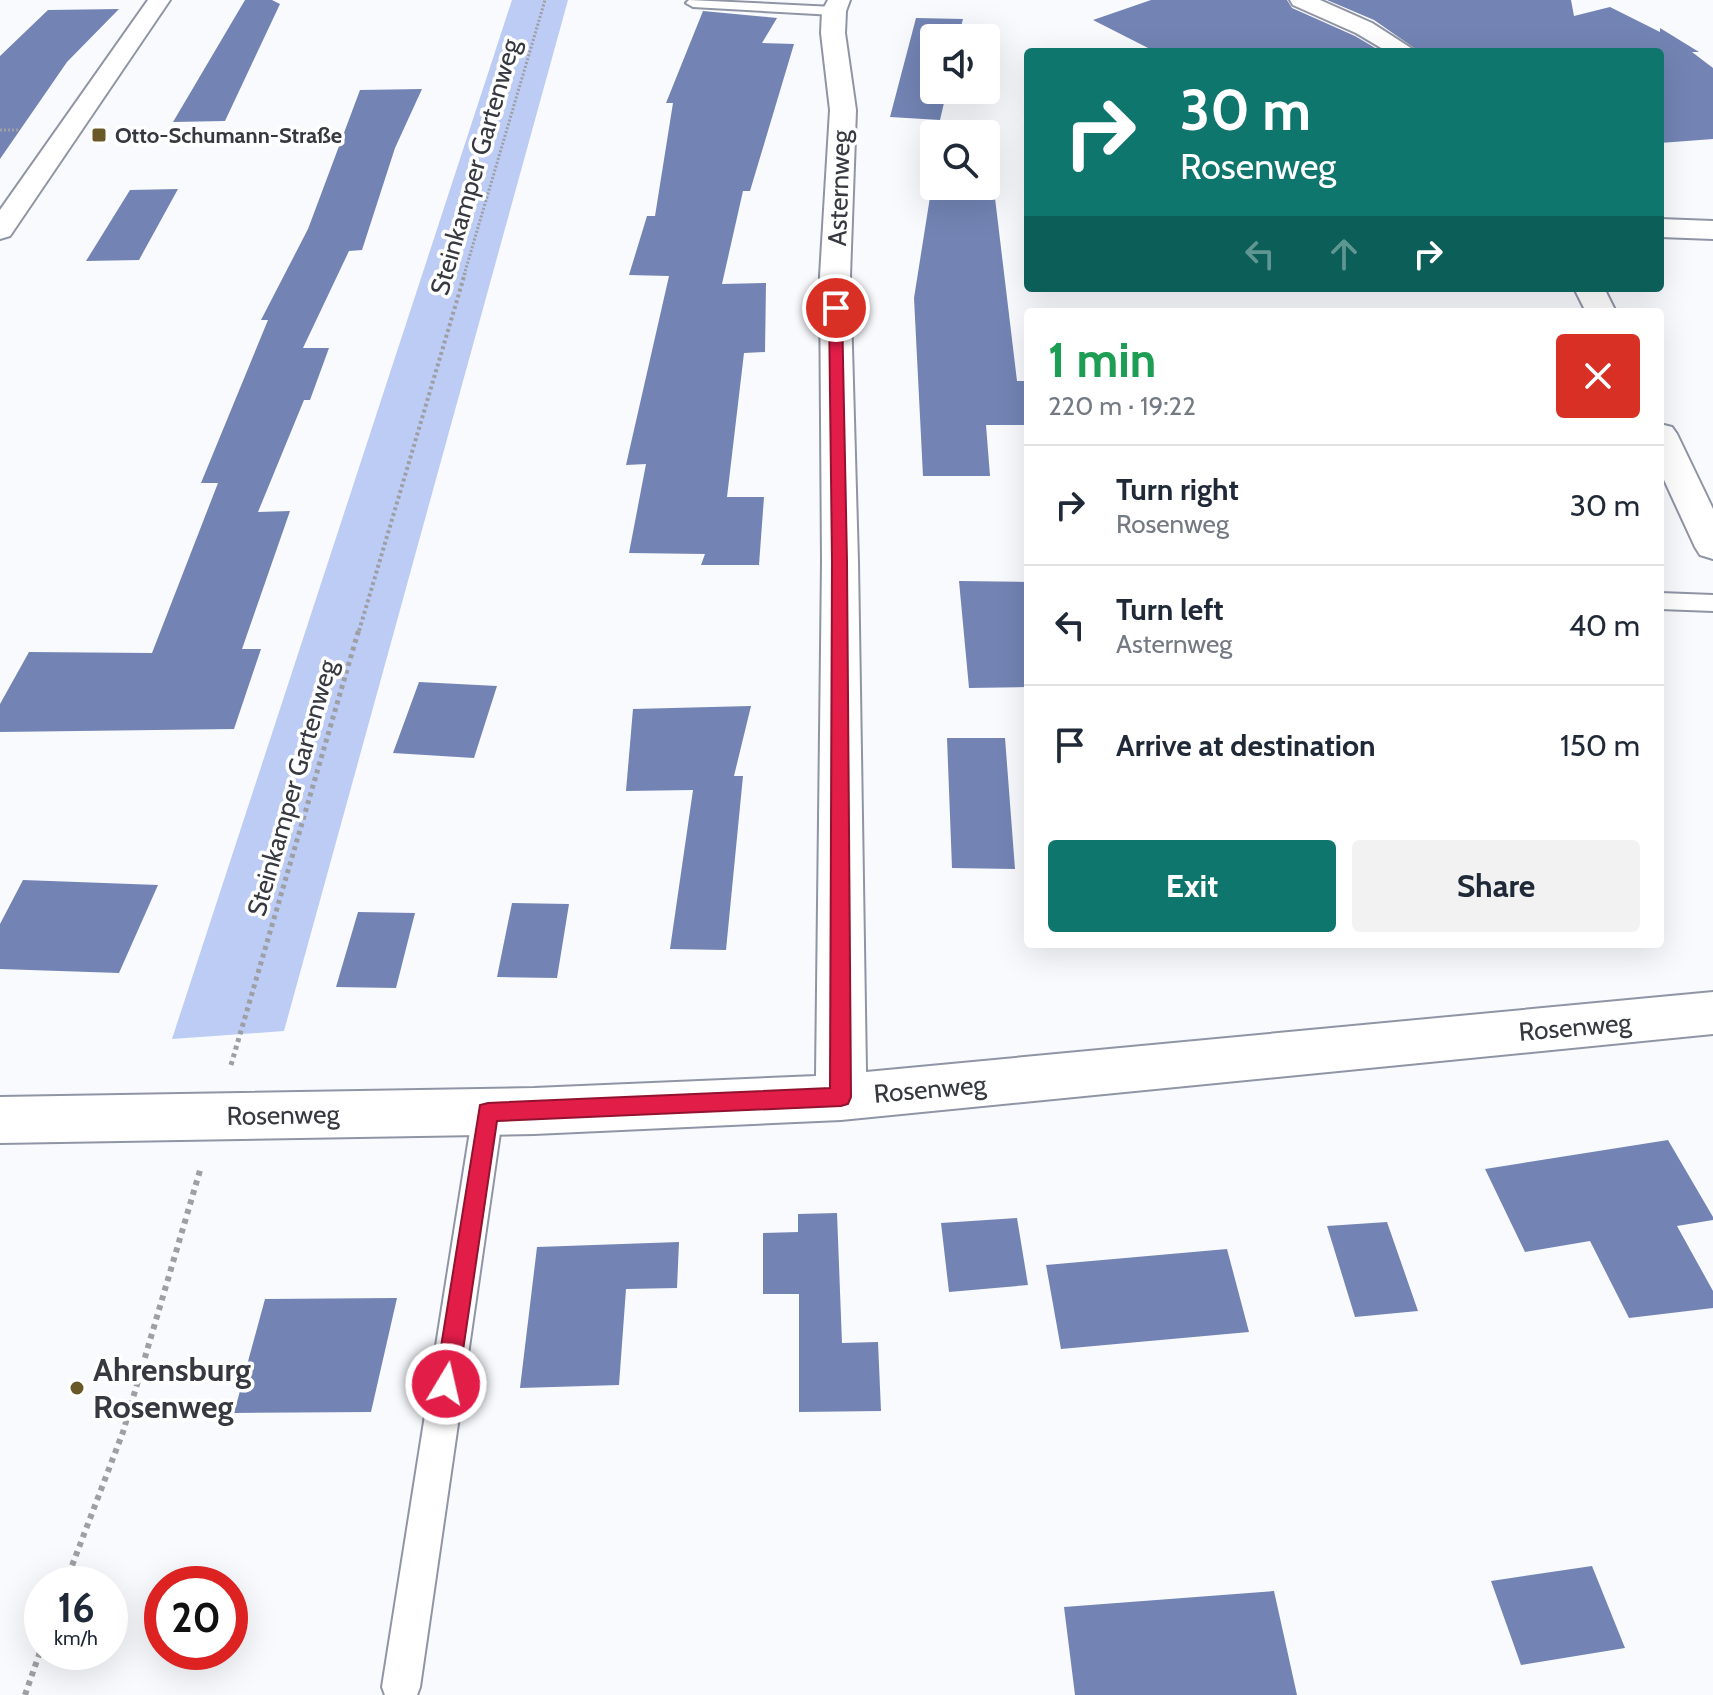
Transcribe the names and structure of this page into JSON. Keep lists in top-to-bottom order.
{
  "streets": {
    "street": ["Asternweg", "Rosenweg"],
    "path": ["Steinkamper Gartenweg"]
  },
  "crossings": [
    ["Steinkamper Gartenweg", "Rosenweg"],
    ["Asternweg", "Rosenweg"]
  ],
  "places": {
    "transit": ["Otto-Schumann-Straße"],
    "other": ["Ahrensburg Rosenweg"]
  },
  "page": {
    "turn": ["30 m", "Rosenweg"],
    "heading": ["1 min", "220 m · 19:22"],
    "list": [
      {
        "name": "Turn right",
        "note": "Rosenweg",
        "value": "30 m"
      },
      {
        "name": "Turn left",
        "note": "Asternweg",
        "value": "40 m"
      },
      {
        "name": "Arrive at destination",
        "value": "150 m"
      }
    ],
    "buttons": ["Exit", "Share"],
    "speed": "16 km/h",
    "limit": "20"
  }
}
